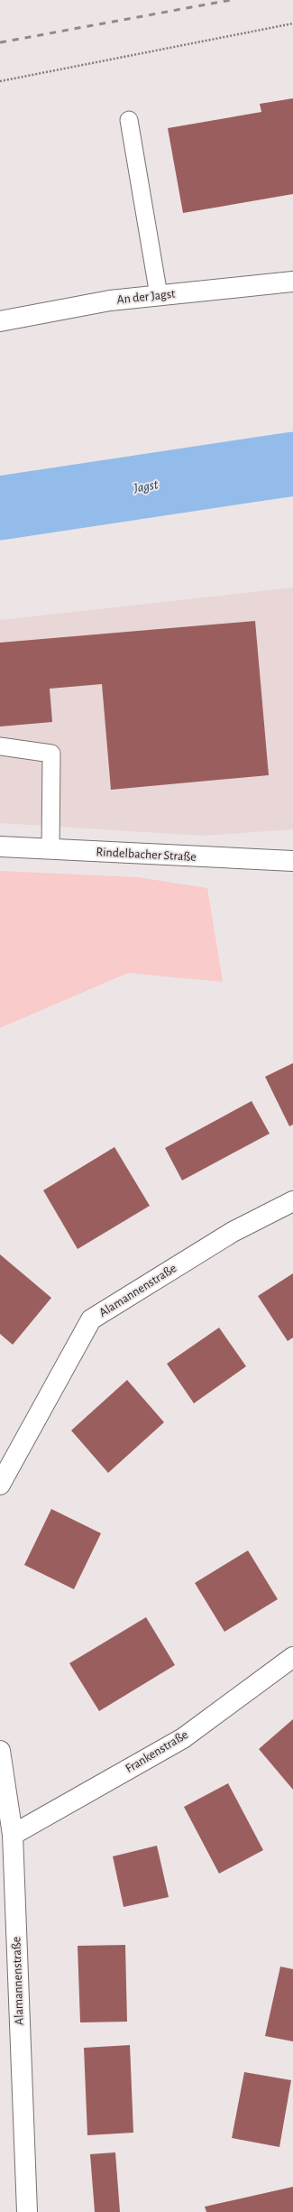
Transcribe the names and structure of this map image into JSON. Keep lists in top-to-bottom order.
{
  "streets": {
    "street": [
      "An der Jagst",
      "Rindelbacher Straße",
      "Alamannenstraße",
      "Frankenstraße"
    ]
  },
  "crossings": [
    ["Alamannenstraße", "Frankenstraße"]
  ],
  "water": ["Jagst"]
}
